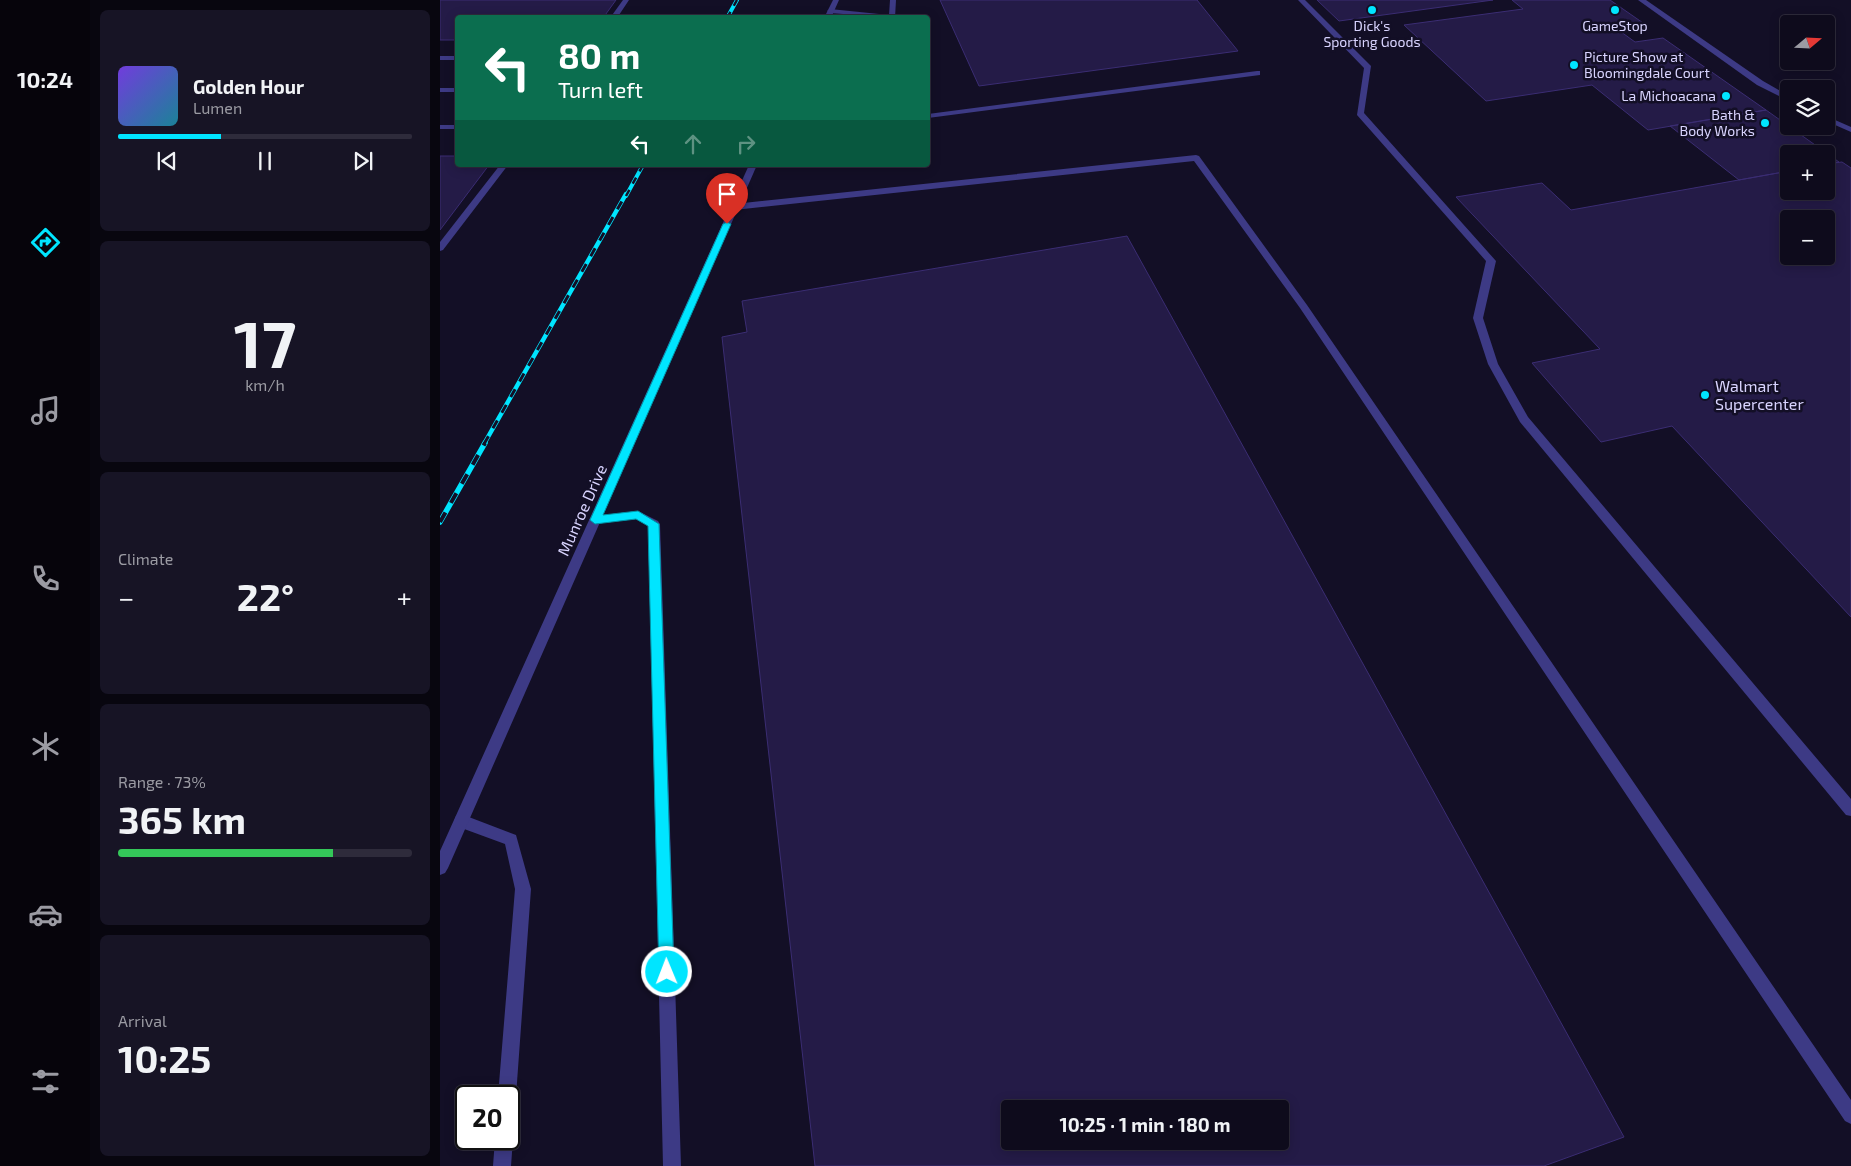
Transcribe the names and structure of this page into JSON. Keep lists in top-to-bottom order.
{
  "streets": {
    "street": ["Munroe Drive"]
  },
  "places": [
    "Dick's Sporting Goods",
    "GameStop",
    "Picture Show at Bloomingdale Court",
    "La Michoacana",
    "Bath & Body Works",
    "Walmart Supercenter"
  ],
  "north": "right",
  "page": {
    "tabs": "10:24",
    "map_buttons": ["+", "−"],
    "turn": ["80 m", "Turn left"],
    "song": ["Golden Hour", "Lumen"],
    "tile": [
      ["17", "km/h"],
      "Climate",
      ["Range · 73%", "365 km"],
      ["Arrival", "10:25"]
    ],
    "heat": ["−", "22°", "+"],
    "limit": "20",
    "trip": "10:25 · 1 min · 180 m"
  }
}
